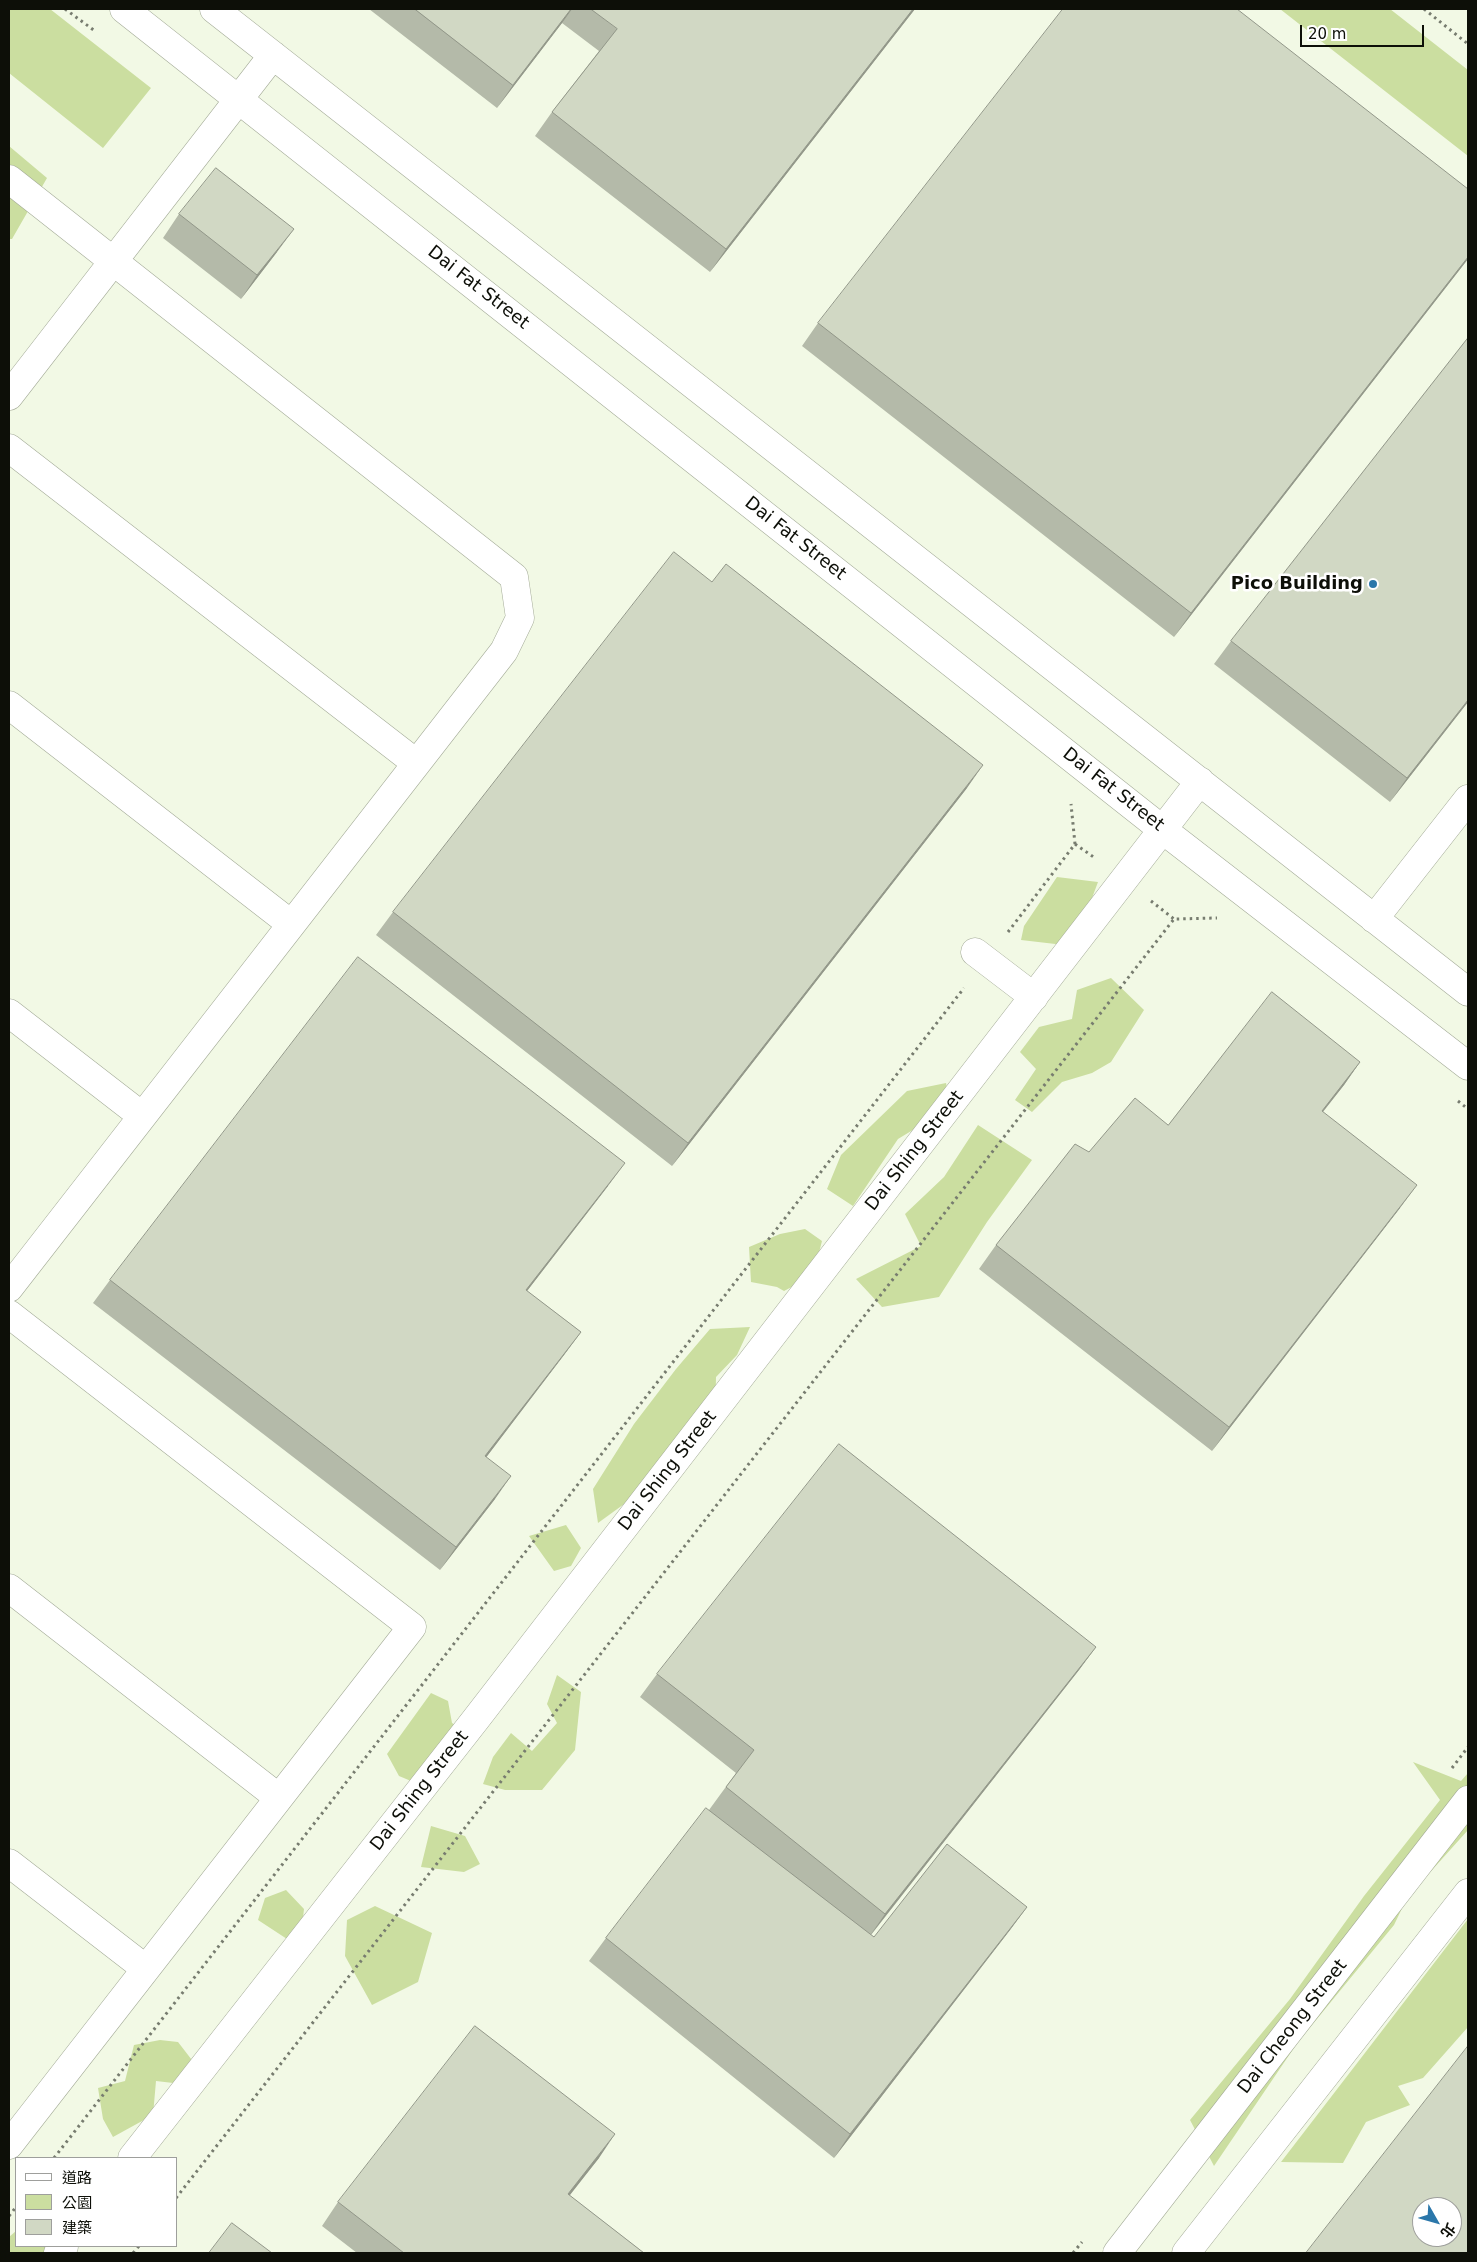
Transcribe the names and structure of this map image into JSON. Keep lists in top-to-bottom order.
{
  "streets": {
    "street": ["Dai Fat Street", "Dai Shing Street", "Dai Cheong Street"]
  },
  "crossings": [
    ["Dai Fat Street", "Dai Shing Street"]
  ],
  "places": ["Pico Building"],
  "legend": ["道路", "公園", "建築"],
  "scale_bar": "20 m",
  "north": "bottom right"
}
